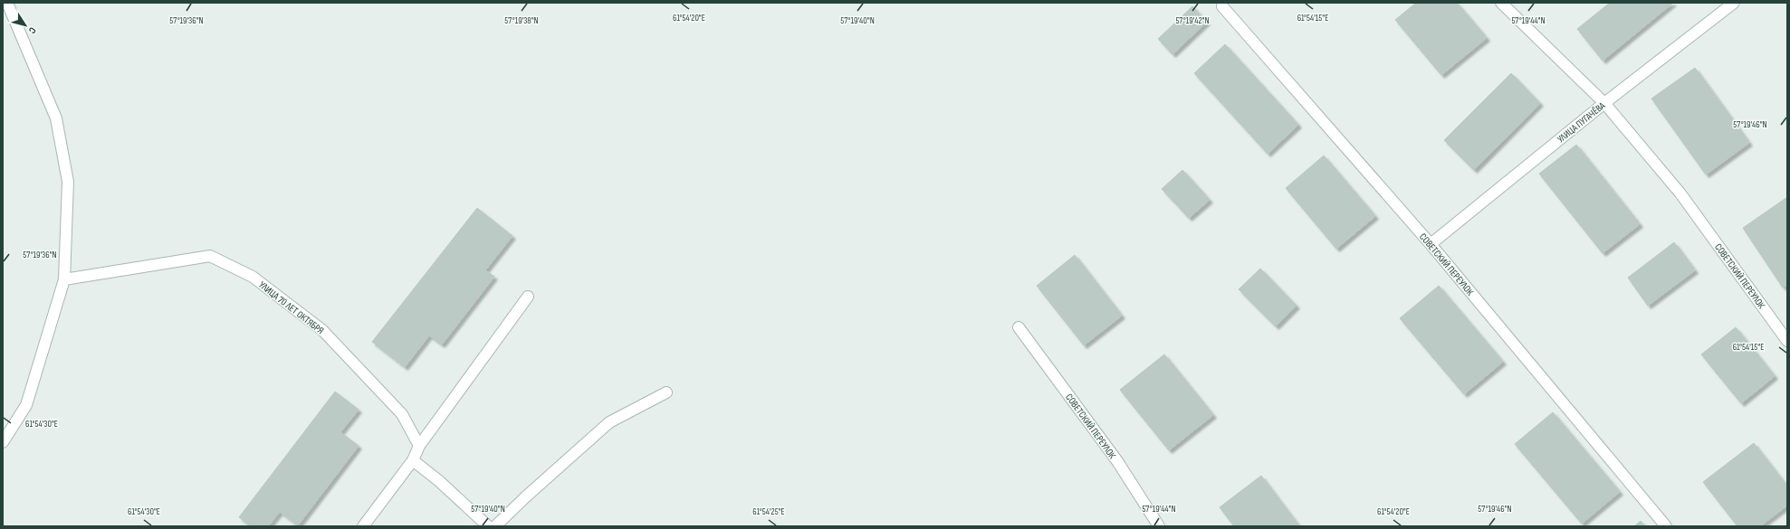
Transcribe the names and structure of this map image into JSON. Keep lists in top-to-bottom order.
{
  "streets": {
    "street": ["УЛИЦА ПУГАЧЁВА", "СОВЕТСКИЙ ПЕРЕУЛОК", "УЛИЦА 70 ЛЕТ ОКТЯБРЯ"]
  },
  "crossings": [
    ["УЛИЦА ПУГАЧЁВА", "СОВЕТСКИЙ ПЕРЕУЛОК"]
  ],
  "north": "bottom right",
  "coordinates": [
    "61°54'20\"E",
    "61°54'15\"E",
    "57°19'36\"N",
    "57°19'38\"N",
    "57°19'40\"N",
    "57°19'42\"N",
    "57°19'44\"N",
    "57°19'46\"N",
    "61°54'30\"E",
    "61°54'25\"E"
  ]
}
